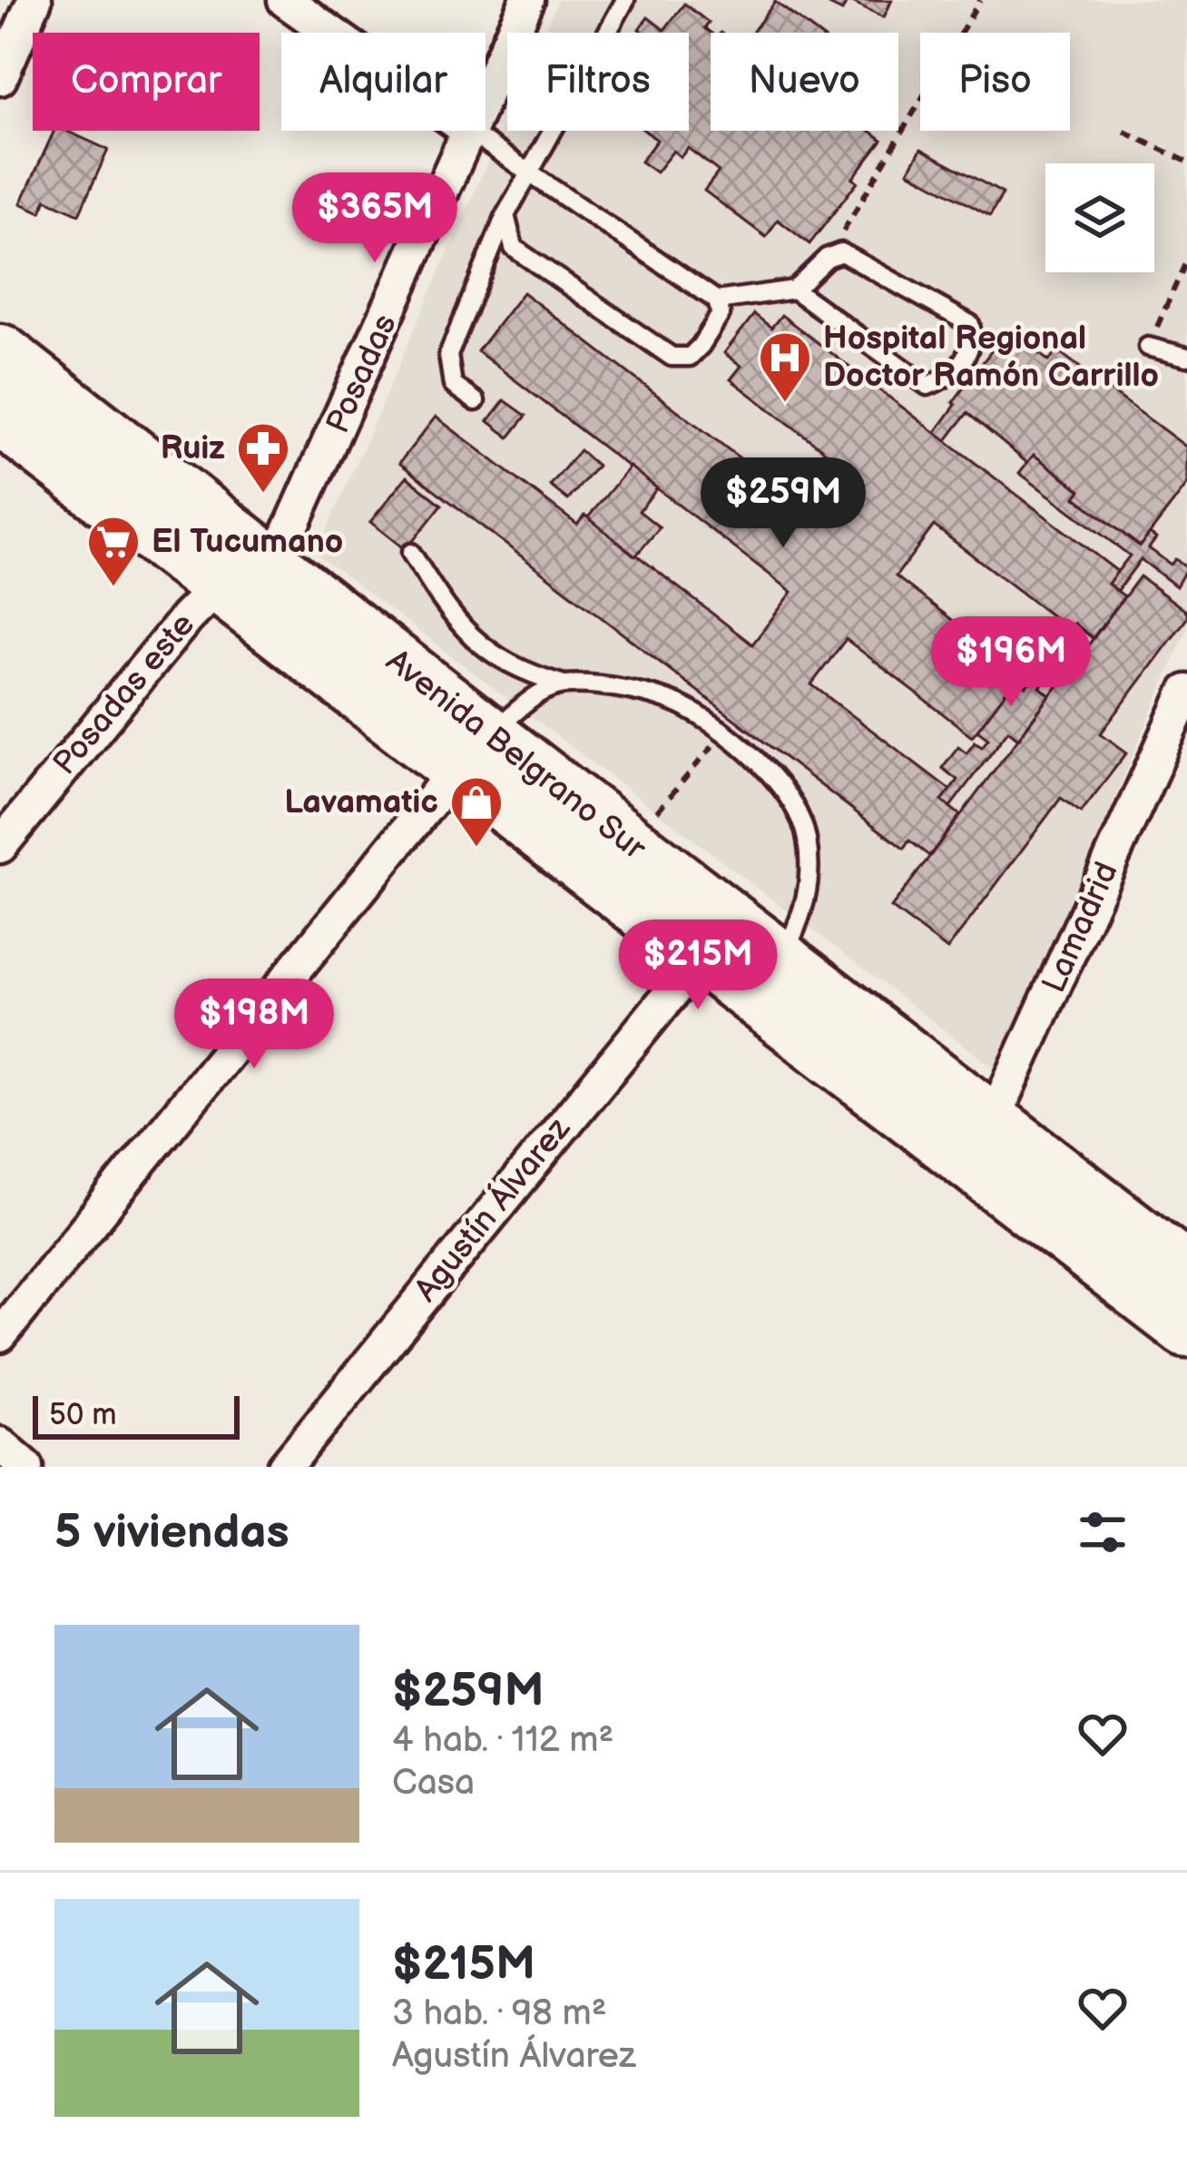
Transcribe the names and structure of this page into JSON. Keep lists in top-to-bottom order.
{
  "streets": {
    "highway": ["Avenida Belgrano Sur"],
    "street": [
      "Posadas",
      "Posadas este",
      "Lamadrid",
      "Agustín Álvarez"
    ]
  },
  "crossings": [
    ["Posadas", "Posadas este"],
    ["Posadas", "Avenida Belgrano Sur"],
    ["Posadas este", "Avenida Belgrano Sur"],
    ["Avenida Belgrano Sur", "Lamadrid"],
    ["Avenida Belgrano Sur", "Agustín Álvarez"]
  ],
  "places": {
    "hospital": ["Hospital Regional Doctor Ramón Carrillo"],
    "pharmacy": ["Ruiz"],
    "supermarket": ["El Tucumano"],
    "shop": ["Lavamatic"]
  },
  "scale_bar": "50 m",
  "page": {
    "chip": [
      "Comprar",
      "Alquilar",
      "Filtros",
      "Nuevo",
      "Piso"
    ],
    "price": [
      "$365M",
      "$259M",
      "$196M",
      "$215M",
      "$198M"
    ],
    "scale": "50 m",
    "heading": "5 viviendas",
    "list": [
      {
        "name": "$259M",
        "note": "4 hab. · 112 m² · Casa"
      },
      {
        "name": "$215M",
        "note": "3 hab. · 98 m² · Agustín Álvarez"
      }
    ]
  }
}
